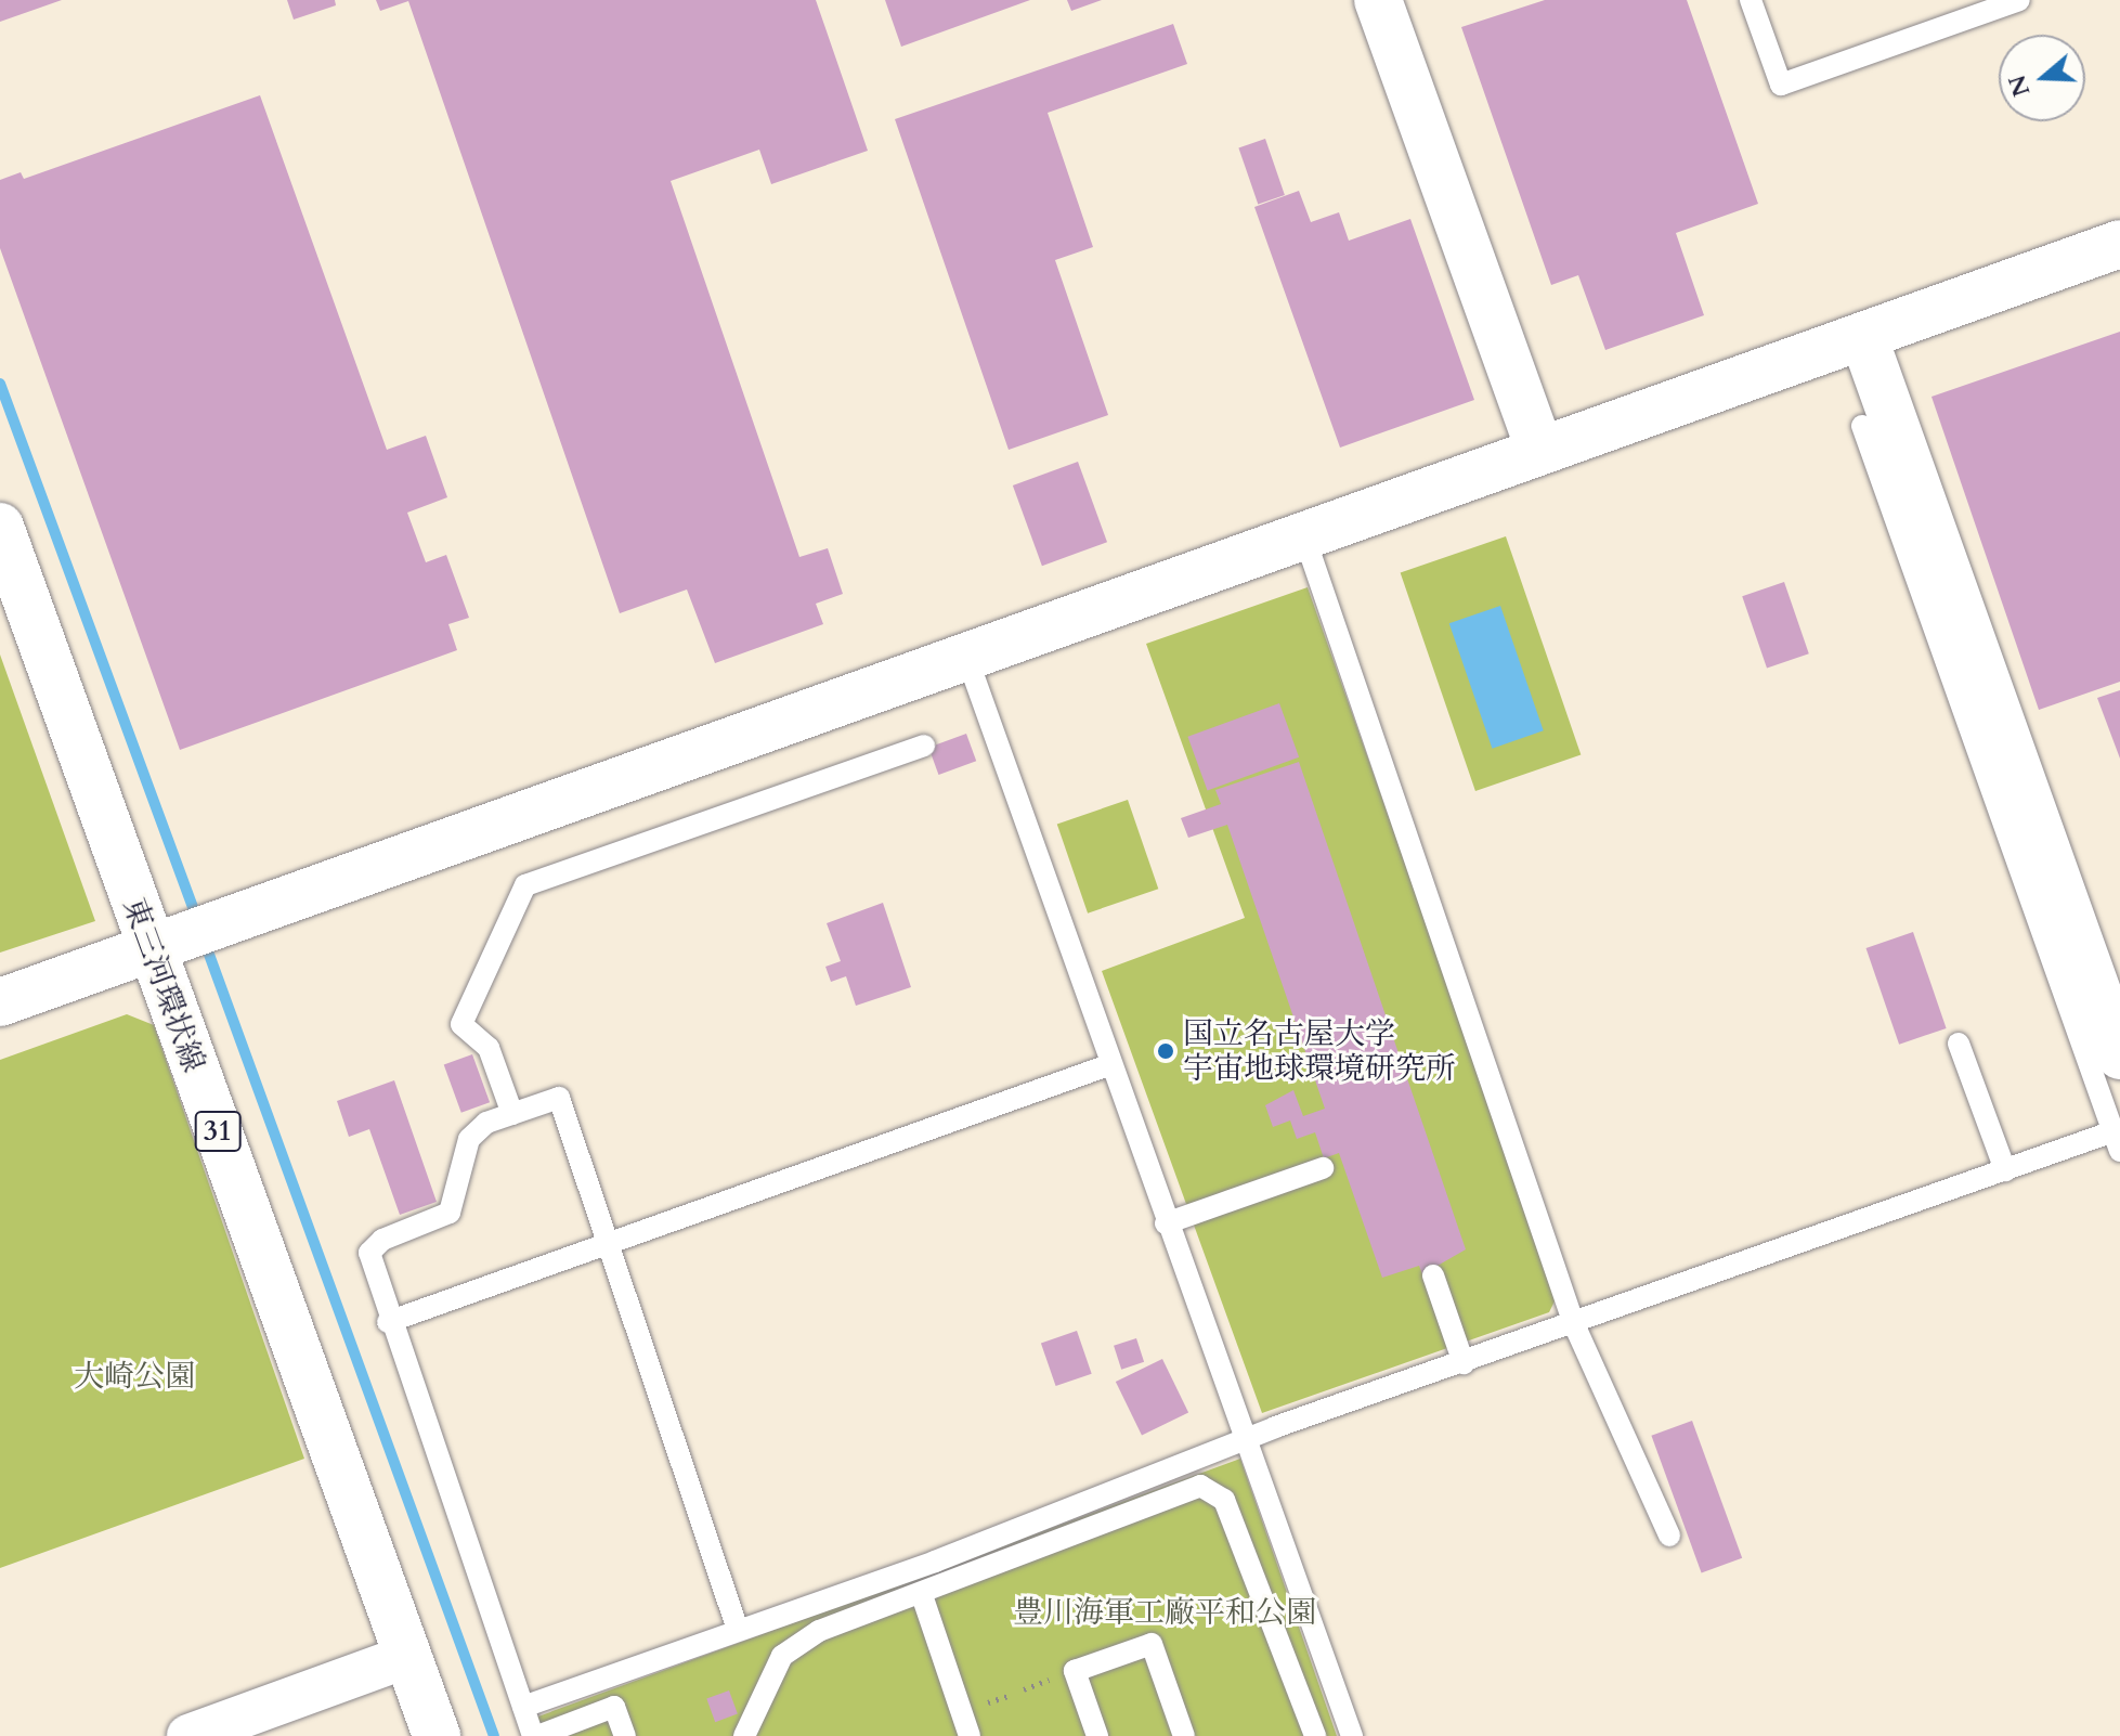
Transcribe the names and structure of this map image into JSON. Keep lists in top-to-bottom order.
{
  "streets": {
    "street": ["東三河環状線", "31"]
  },
  "parks": ["大崎公園", "豊川海軍工廠平和公園"],
  "places": ["国立名古屋大学 宇宙地球環境研究所"],
  "north": "left"
}
